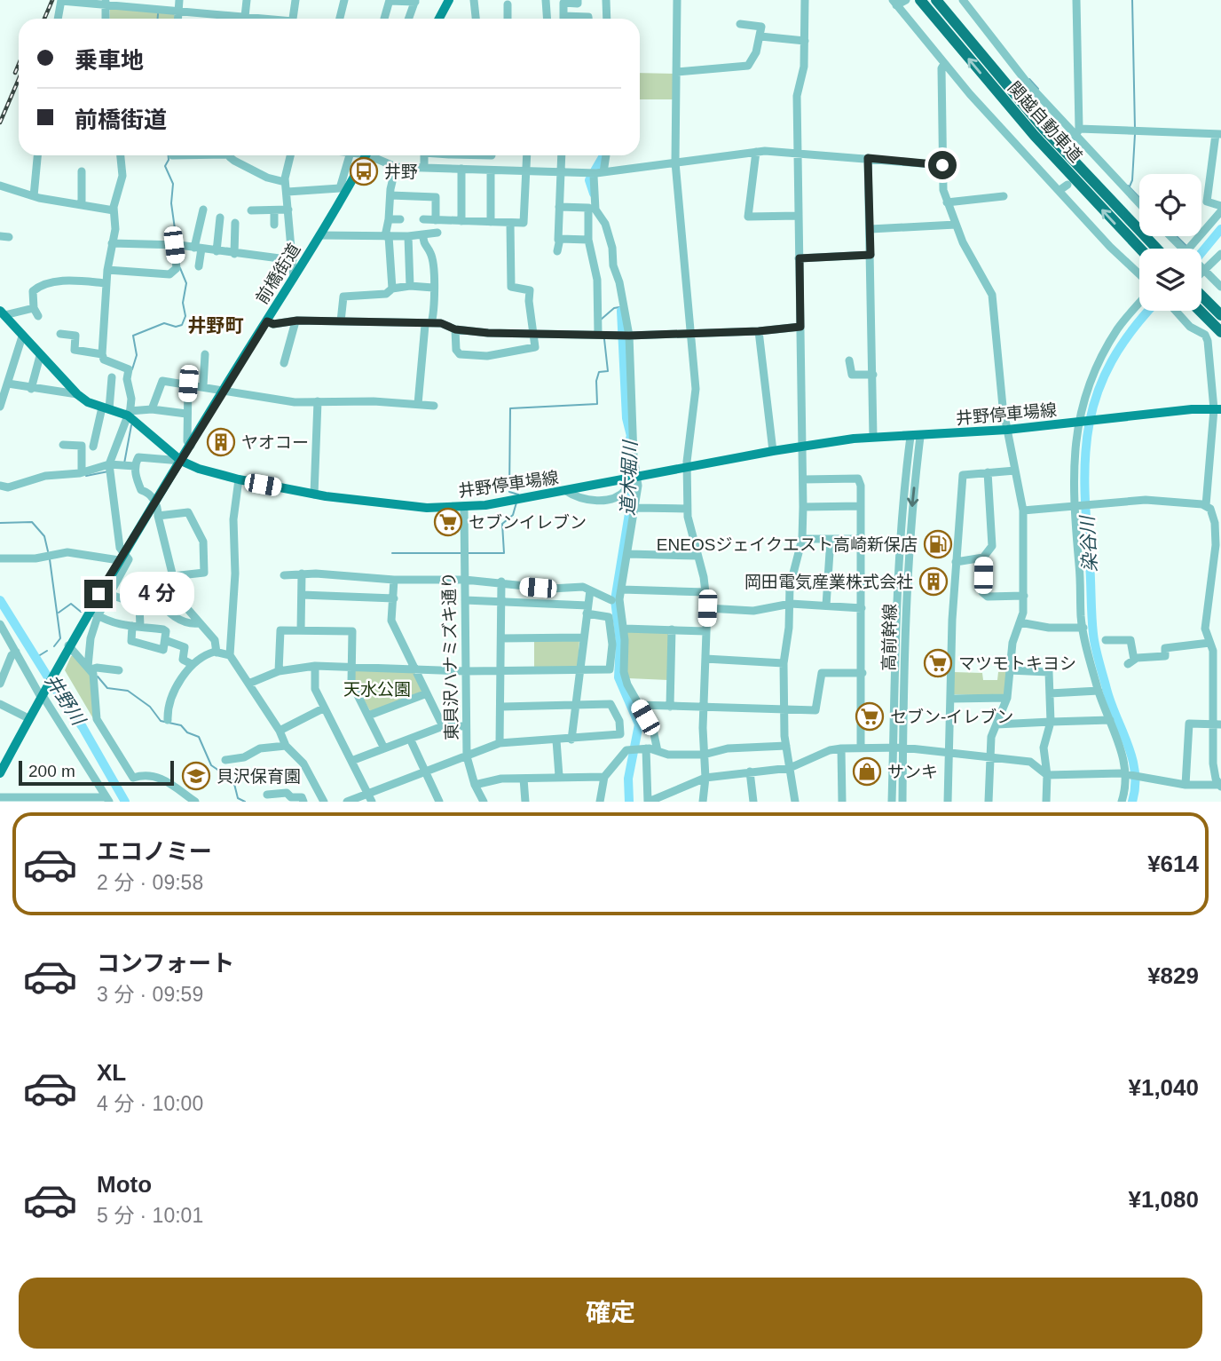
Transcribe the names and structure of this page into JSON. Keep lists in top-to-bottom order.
{
  "streets": {
    "highway": ["関越自動車道"],
    "main road": ["前橋街道", "井野停車場線"],
    "street": ["高前幹線", "東貝沢ハナミズキ通り"]
  },
  "crossings": [
    ["前橋街道", "井野停車場線"],
    ["井野停車場線", "高前幹線"],
    ["井野停車場線", "東貝沢ハナミズキ通り"]
  ],
  "districts": ["井野町"],
  "water": ["道木堀川", "染谷川", "井野川"],
  "parks": ["天水公園"],
  "places": {
    "bus stop": ["井野"],
    "building": ["ヤオコー", "岡田電気産業株式会社"],
    "supermarket": ["セブンイレブン", "マツモトキヨシ", "セブン-イレブン"],
    "fuel station": ["ENEOSジェイクエスト高崎新保店"],
    "shop": ["サンキ"],
    "school or university": ["貝沢保育園"]
  },
  "scale_bar": "200 m",
  "page": {
    "banner": ["乗車地", "前橋街道"],
    "bubble": "4 分",
    "scale": "200 m",
    "list": [
      {
        "name": "エコノミー",
        "note": "2 分 · 09:58",
        "value": "¥614"
      },
      {
        "name": "コンフォート",
        "note": "3 分 · 09:59",
        "value": "¥829"
      },
      {
        "name": "XL",
        "note": "4 分 · 10:00",
        "value": "¥1,040"
      },
      {
        "name": "Moto",
        "note": "5 分 · 10:01",
        "value": "¥1,080"
      }
    ],
    "buttons": "確定"
  }
}
